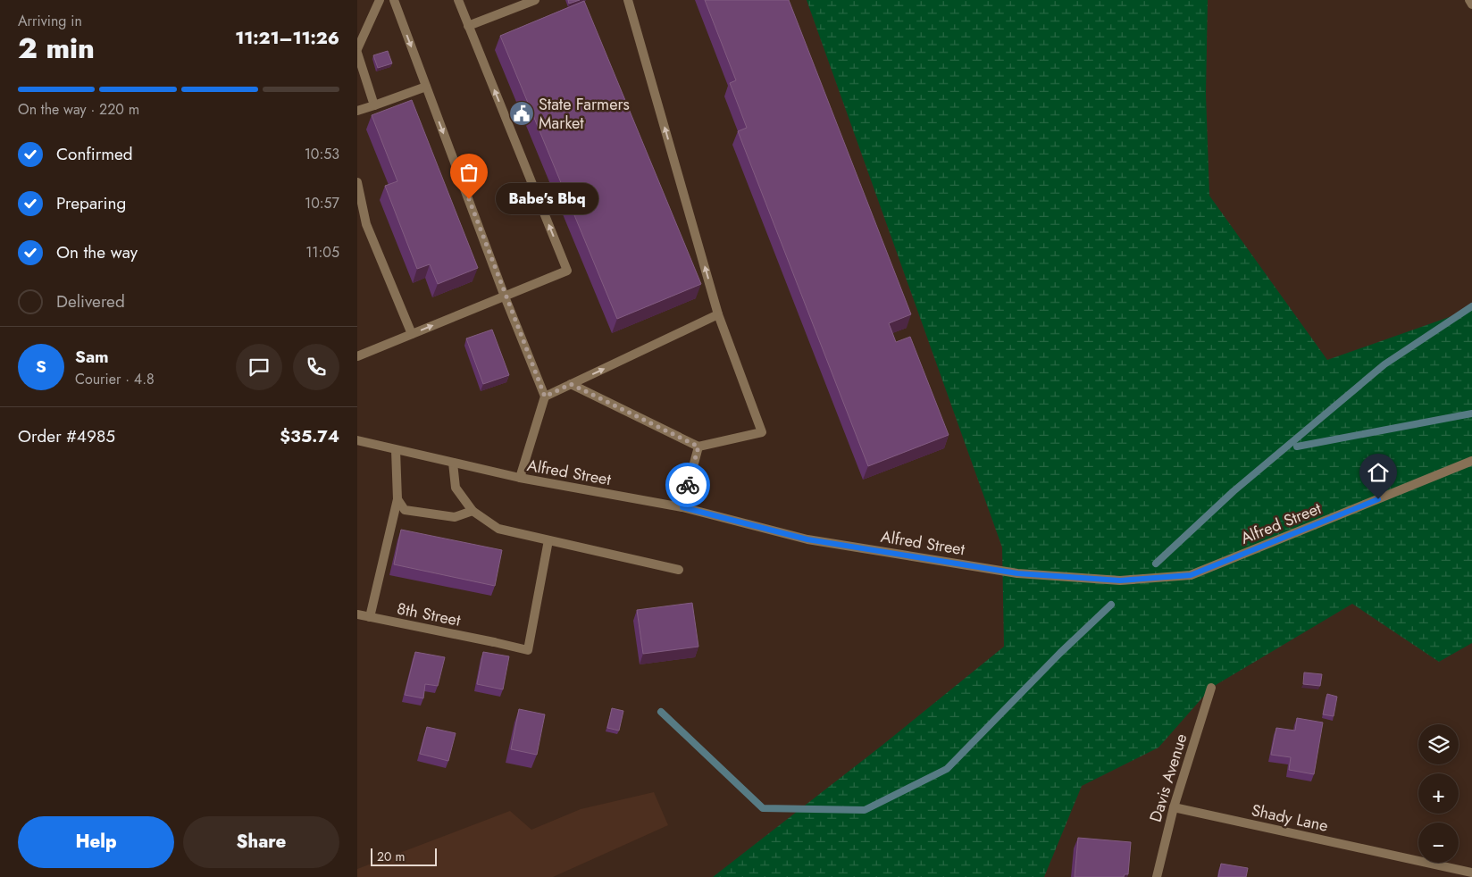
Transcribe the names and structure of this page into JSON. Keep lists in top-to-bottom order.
{
  "streets": {
    "street": [
      "Alfred Street",
      "8th Street",
      "Davis Avenue",
      "Shady Lane"
    ]
  },
  "crossings": [
    ["Davis Avenue", "Shady Lane"]
  ],
  "places": {
    "public building": ["State Farmers Market"],
    "other": ["Babe's Bbq"]
  },
  "scale_bar": "20 m",
  "page": {
    "heading": ["2 min", "Arriving in", "11:21–11:26"],
    "panel": [
      "Sam",
      "Courier · 4.8",
      "Order #4985",
      "$35.74"
    ],
    "bar": "On the way · 220 m",
    "list": [
      ["Confirmed", "10:53"],
      ["Preparing", "10:57"],
      ["On the way", "11:05"],
      "Delivered"
    ],
    "bubble": "Babe's Bbq",
    "round": "S",
    "map_buttons": ["+", "−"],
    "buttons": ["Help", "Share"],
    "scale": "20 m"
  }
}
